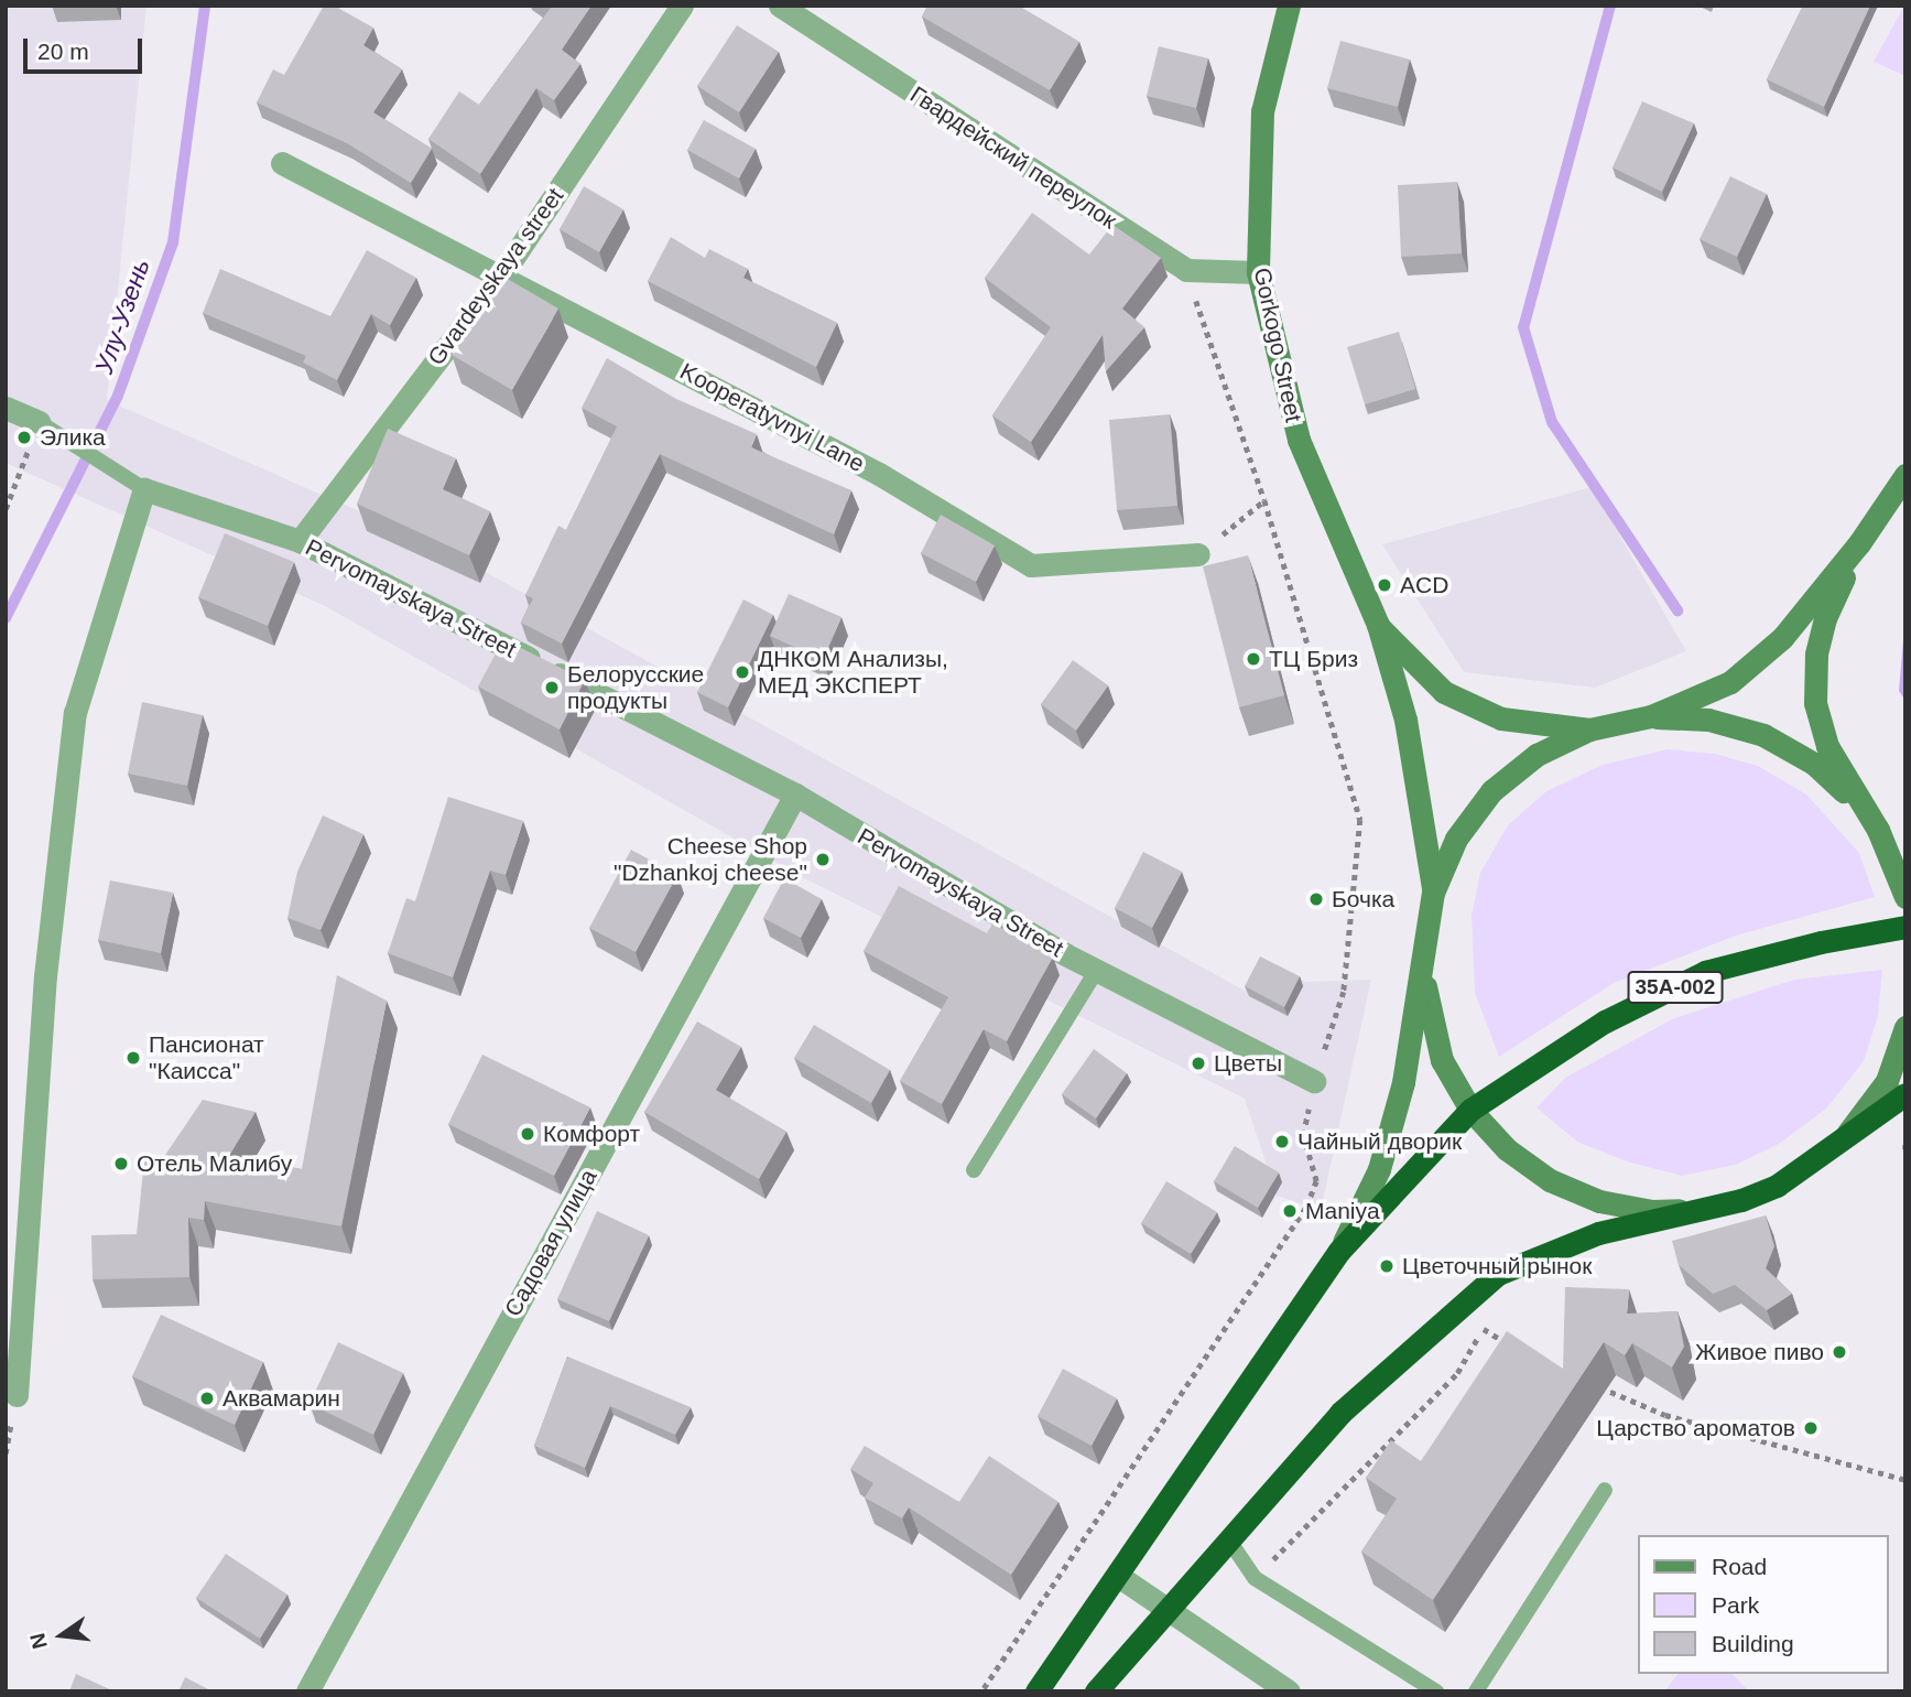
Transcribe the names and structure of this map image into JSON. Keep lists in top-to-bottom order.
{
  "streets": {
    "highway": ["35А-002"],
    "main road": ["Gorkogo Street"],
    "street": [
      "Гвардейский переулок",
      "Gvardeyskaya street",
      "Kooperatyvnyi Lane",
      "Pervomayskaya Street",
      "Садовая улица"
    ]
  },
  "crossings": [
    ["Gvardeyskaya street", "Kooperatyvnyi Lane"],
    ["Gvardeyskaya street", "Pervomayskaya Street"],
    ["Pervomayskaya Street", "Садовая улица"]
  ],
  "water": ["Улу-Узень"],
  "places": [
    "Элика",
    "ACD",
    "ТЦ Бриз",
    "ДНКОМ Анализы, МЕД ЭКСПЕРТ",
    "Белорусские продукты",
    "Cheese Shop \"Dzhankoj cheese\"",
    "Бочка",
    "Пансионат \"Каисса\"",
    "Цветы",
    "Комфорт",
    "Чайный дворик",
    "Отель Малибу",
    "Maniya",
    "Цветочный рынок",
    "Живое пиво",
    "Аквамарин",
    "Царство ароматов"
  ],
  "legend": ["Road", "Park", "Building"],
  "scale_bar": "20 m",
  "north": "left"
}
